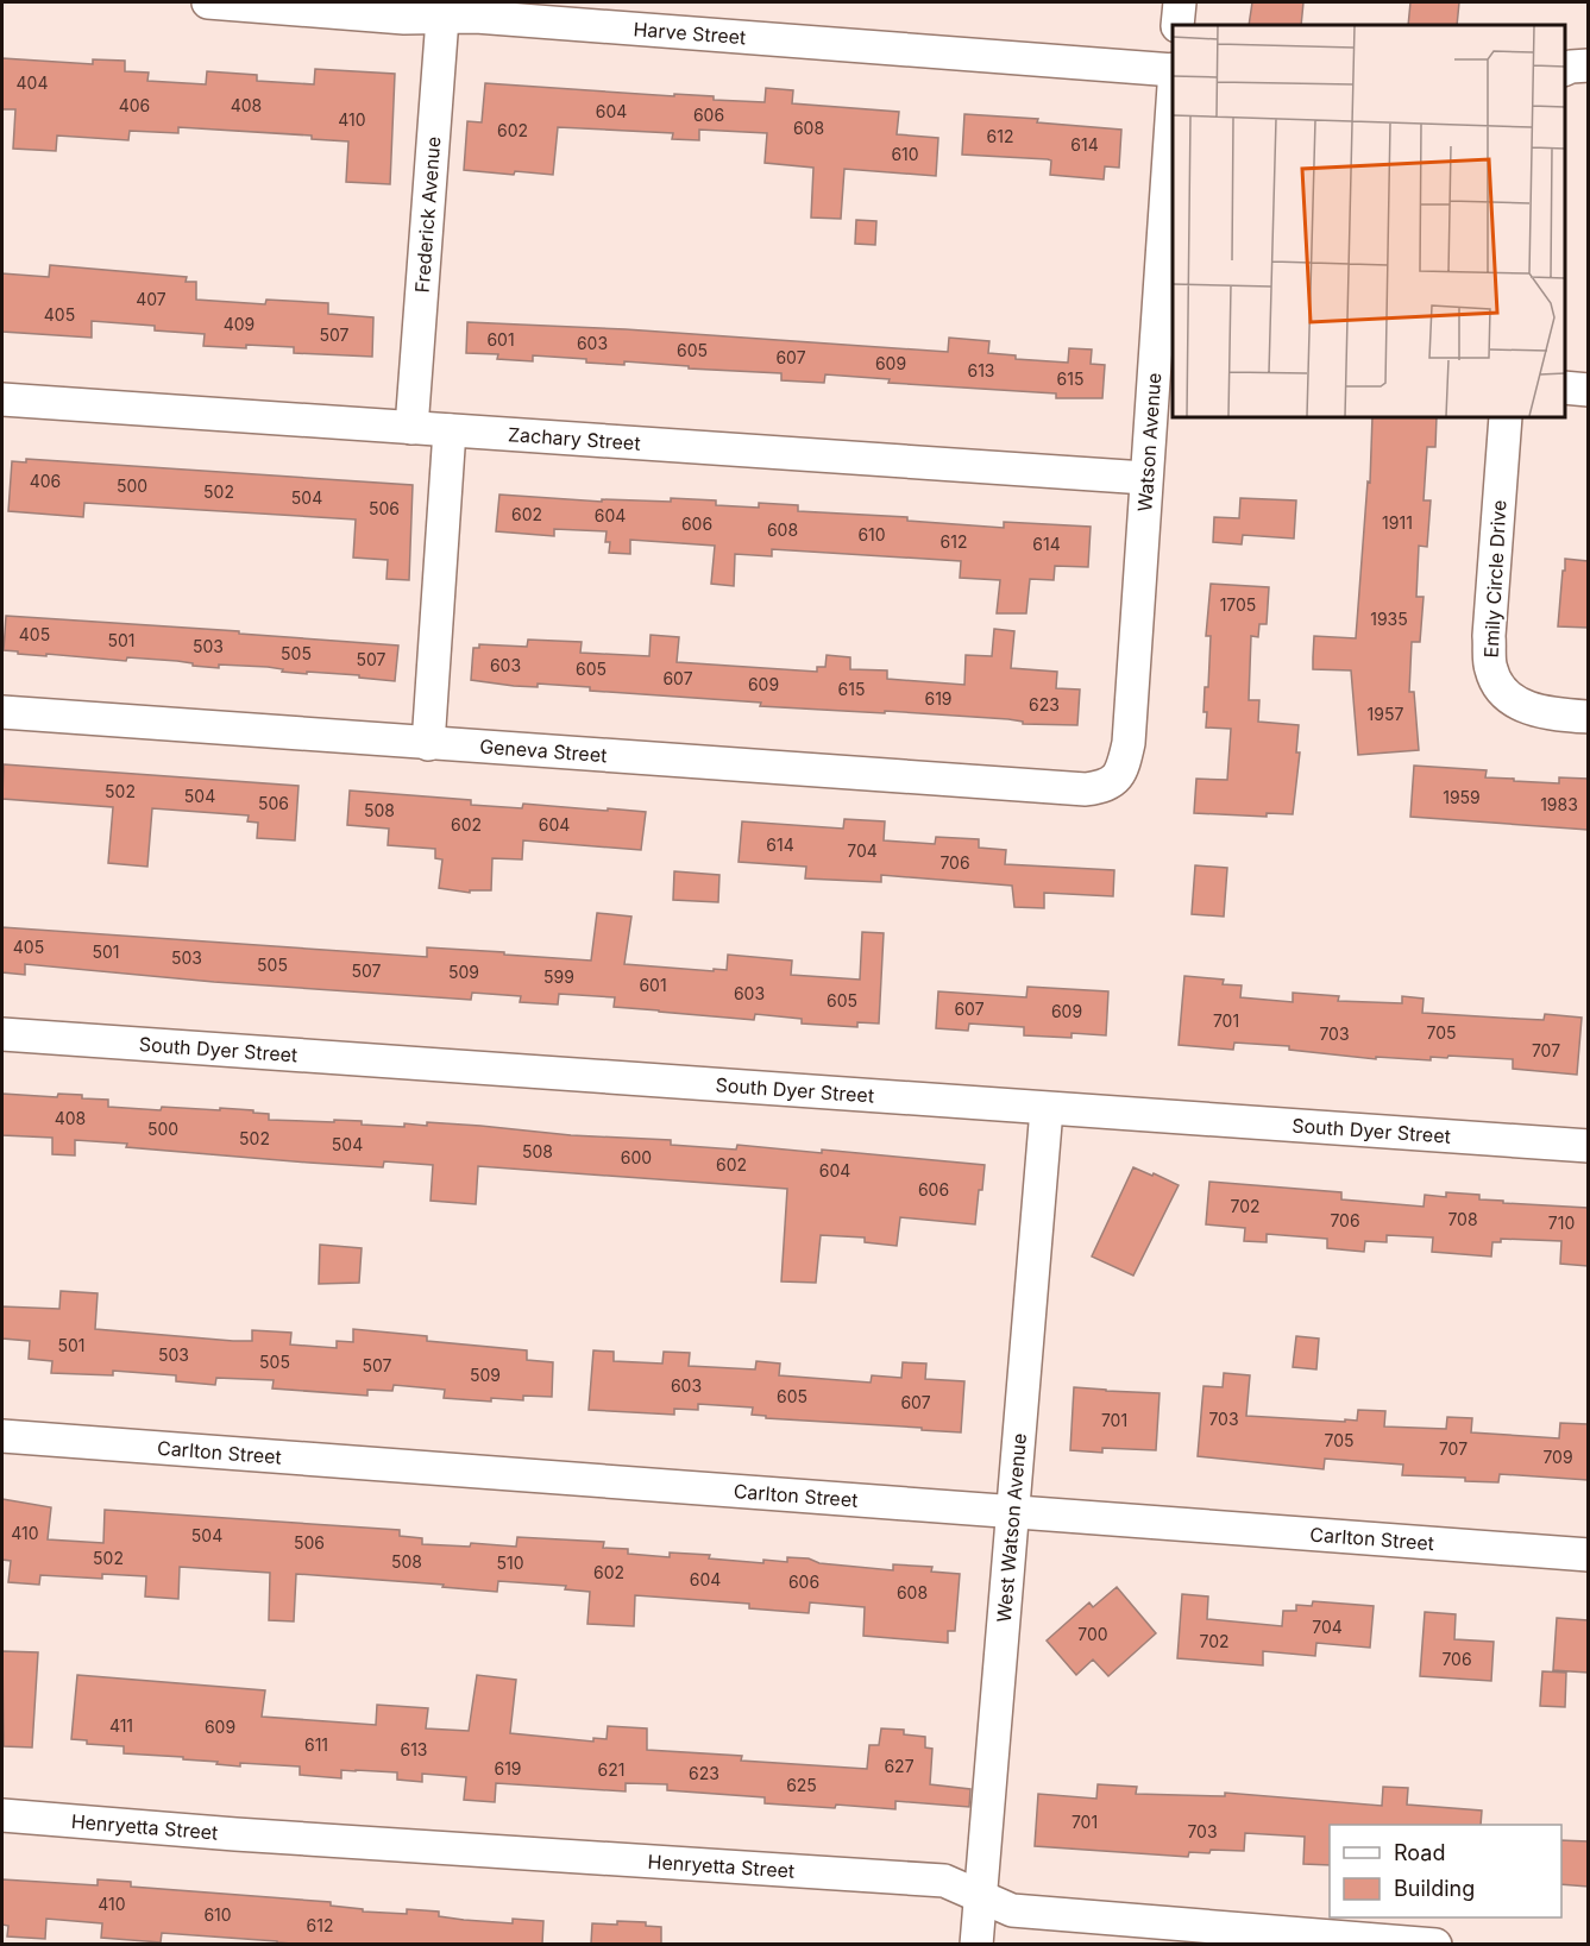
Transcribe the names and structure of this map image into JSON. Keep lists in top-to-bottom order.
{
  "streets": {
    "street": [
      "Harve Street",
      "Frederick Avenue",
      "Zachary Street",
      "Watson Avenue",
      "Emily Circle Drive",
      "Geneva Street",
      "South Dyer Street",
      "Carlton Street",
      "West Watson Avenue",
      "Henryetta Street"
    ]
  },
  "crossings": [
    ["Harve Street", "Frederick Avenue"],
    ["Frederick Avenue", "Zachary Street"],
    ["Zachary Street", "Watson Avenue"],
    ["Watson Avenue", "Geneva Street"],
    ["South Dyer Street", "West Watson Avenue"],
    ["Carlton Street", "West Watson Avenue"],
    ["West Watson Avenue", "Henryetta Street"]
  ],
  "house_numbers": [
    "404",
    "406",
    "408",
    "604",
    "606",
    "410",
    "608",
    "602",
    "612",
    "614",
    "610",
    "407",
    "405",
    "409",
    "507",
    "601",
    "603",
    "605",
    "607",
    "609",
    "613",
    "615",
    "406",
    "500",
    "502",
    "504",
    "506",
    "602",
    "604",
    "1911",
    "606",
    "608",
    "610",
    "612",
    "614",
    "1705",
    "1935",
    "405",
    "501",
    "503",
    "505",
    "507",
    "603",
    "605",
    "607",
    "609",
    "615",
    "619",
    "623",
    "1957",
    "502",
    "504",
    "1959",
    "506",
    "1983",
    "508",
    "602",
    "604",
    "614",
    "704",
    "706",
    "405",
    "501",
    "503",
    "505",
    "507",
    "509",
    "599",
    "601",
    "603",
    "605",
    "607",
    "609",
    "701",
    "705",
    "703",
    "707",
    "408",
    "500",
    "502",
    "504",
    "508",
    "600",
    "602",
    "604",
    "606",
    "702",
    "708",
    "706",
    "710",
    "501",
    "503",
    "505",
    "507",
    "509",
    "603",
    "605",
    "607",
    "703",
    "701",
    "705",
    "707",
    "709",
    "410",
    "504",
    "506",
    "502",
    "508",
    "510",
    "602",
    "604",
    "606",
    "608",
    "704",
    "700",
    "702",
    "706",
    "411",
    "609",
    "611",
    "613",
    "627",
    "619",
    "621",
    "623",
    "625",
    "701",
    "703",
    "410",
    "610",
    "612"
  ],
  "legend": ["Road", "Building"]
}
